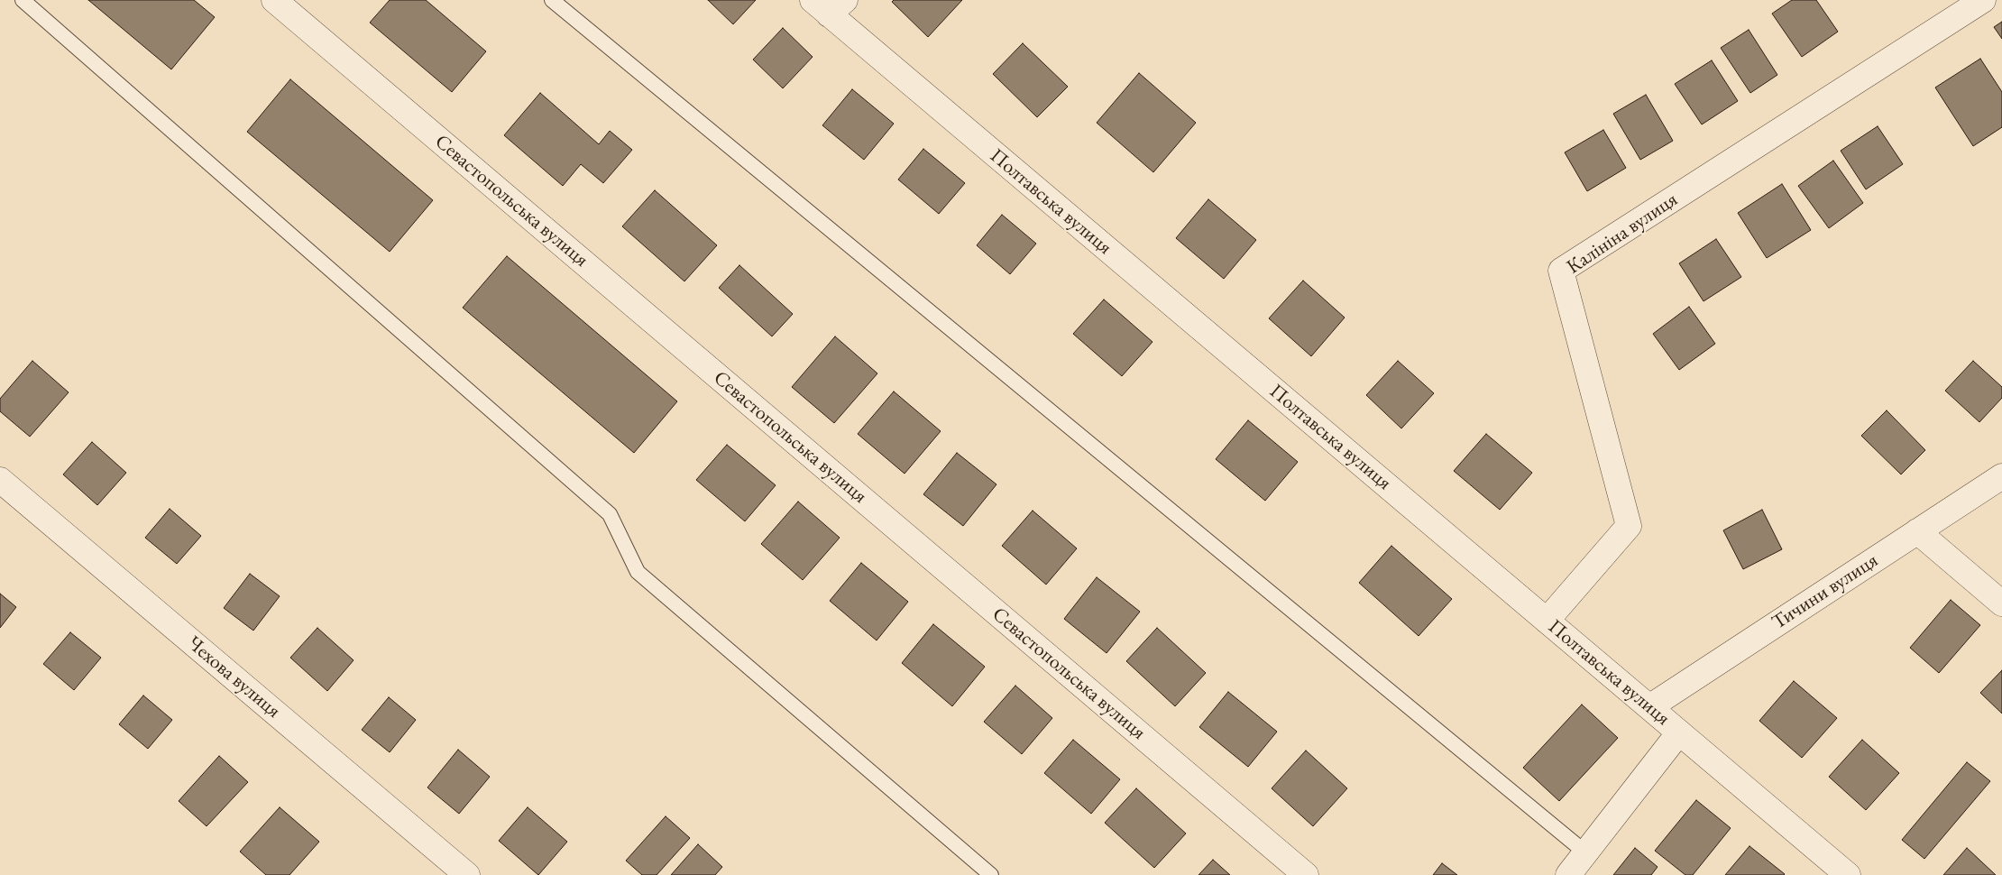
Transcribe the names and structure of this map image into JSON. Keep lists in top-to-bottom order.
{
  "streets": {
    "street": [
      "Севастопольська вулиця",
      "Полтавська вулиця",
      "Калініна вулиця",
      "Тичини вулиця",
      "Чехова вулиця"
    ]
  },
  "crossings": [
    ["Полтавська вулиця", "Калініна вулиця"],
    ["Полтавська вулиця", "Тичини вулиця"]
  ]
}
